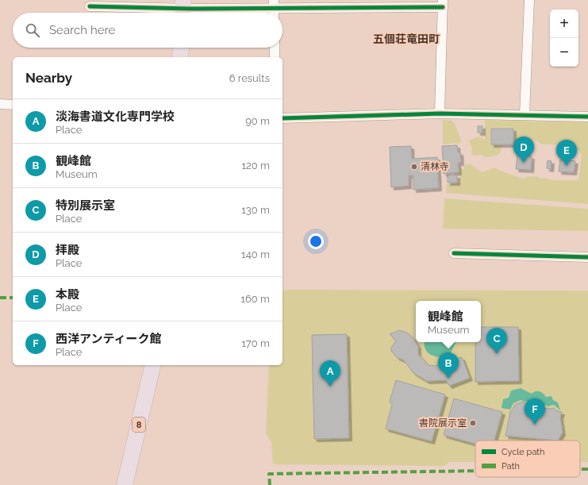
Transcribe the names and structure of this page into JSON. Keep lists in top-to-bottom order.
{
  "streets": {
    "highway": ["8"]
  },
  "districts": ["五個荘竜田町"],
  "places": ["清林寺", "書院展示室"],
  "legend": ["Cycle path", "Path"],
  "page": {
    "map_buttons": ["+", "−"],
    "search": "Search here",
    "heading": ["Nearby", "6 results"],
    "list": [
      {
        "mark": "A",
        "name": "淡海書道文化専門学校",
        "note": "Place",
        "value": "90 m"
      },
      {
        "mark": "B",
        "name": "観峰館",
        "note": "Museum",
        "value": "120 m"
      },
      {
        "mark": "C",
        "name": "特別展示室",
        "note": "Place",
        "value": "130 m"
      },
      {
        "mark": "D",
        "name": "拝殿",
        "note": "Place",
        "value": "140 m"
      },
      {
        "mark": "E",
        "name": "本殿",
        "note": "Place",
        "value": "160 m"
      },
      {
        "mark": "F",
        "name": "西洋アンティーク館",
        "note": "Place",
        "value": "170 m"
      }
    ],
    "pins": [
      "D",
      "E",
      "C",
      "B",
      "A",
      "F"
    ],
    "popup": ["観峰館", "Museum"]
  }
}
